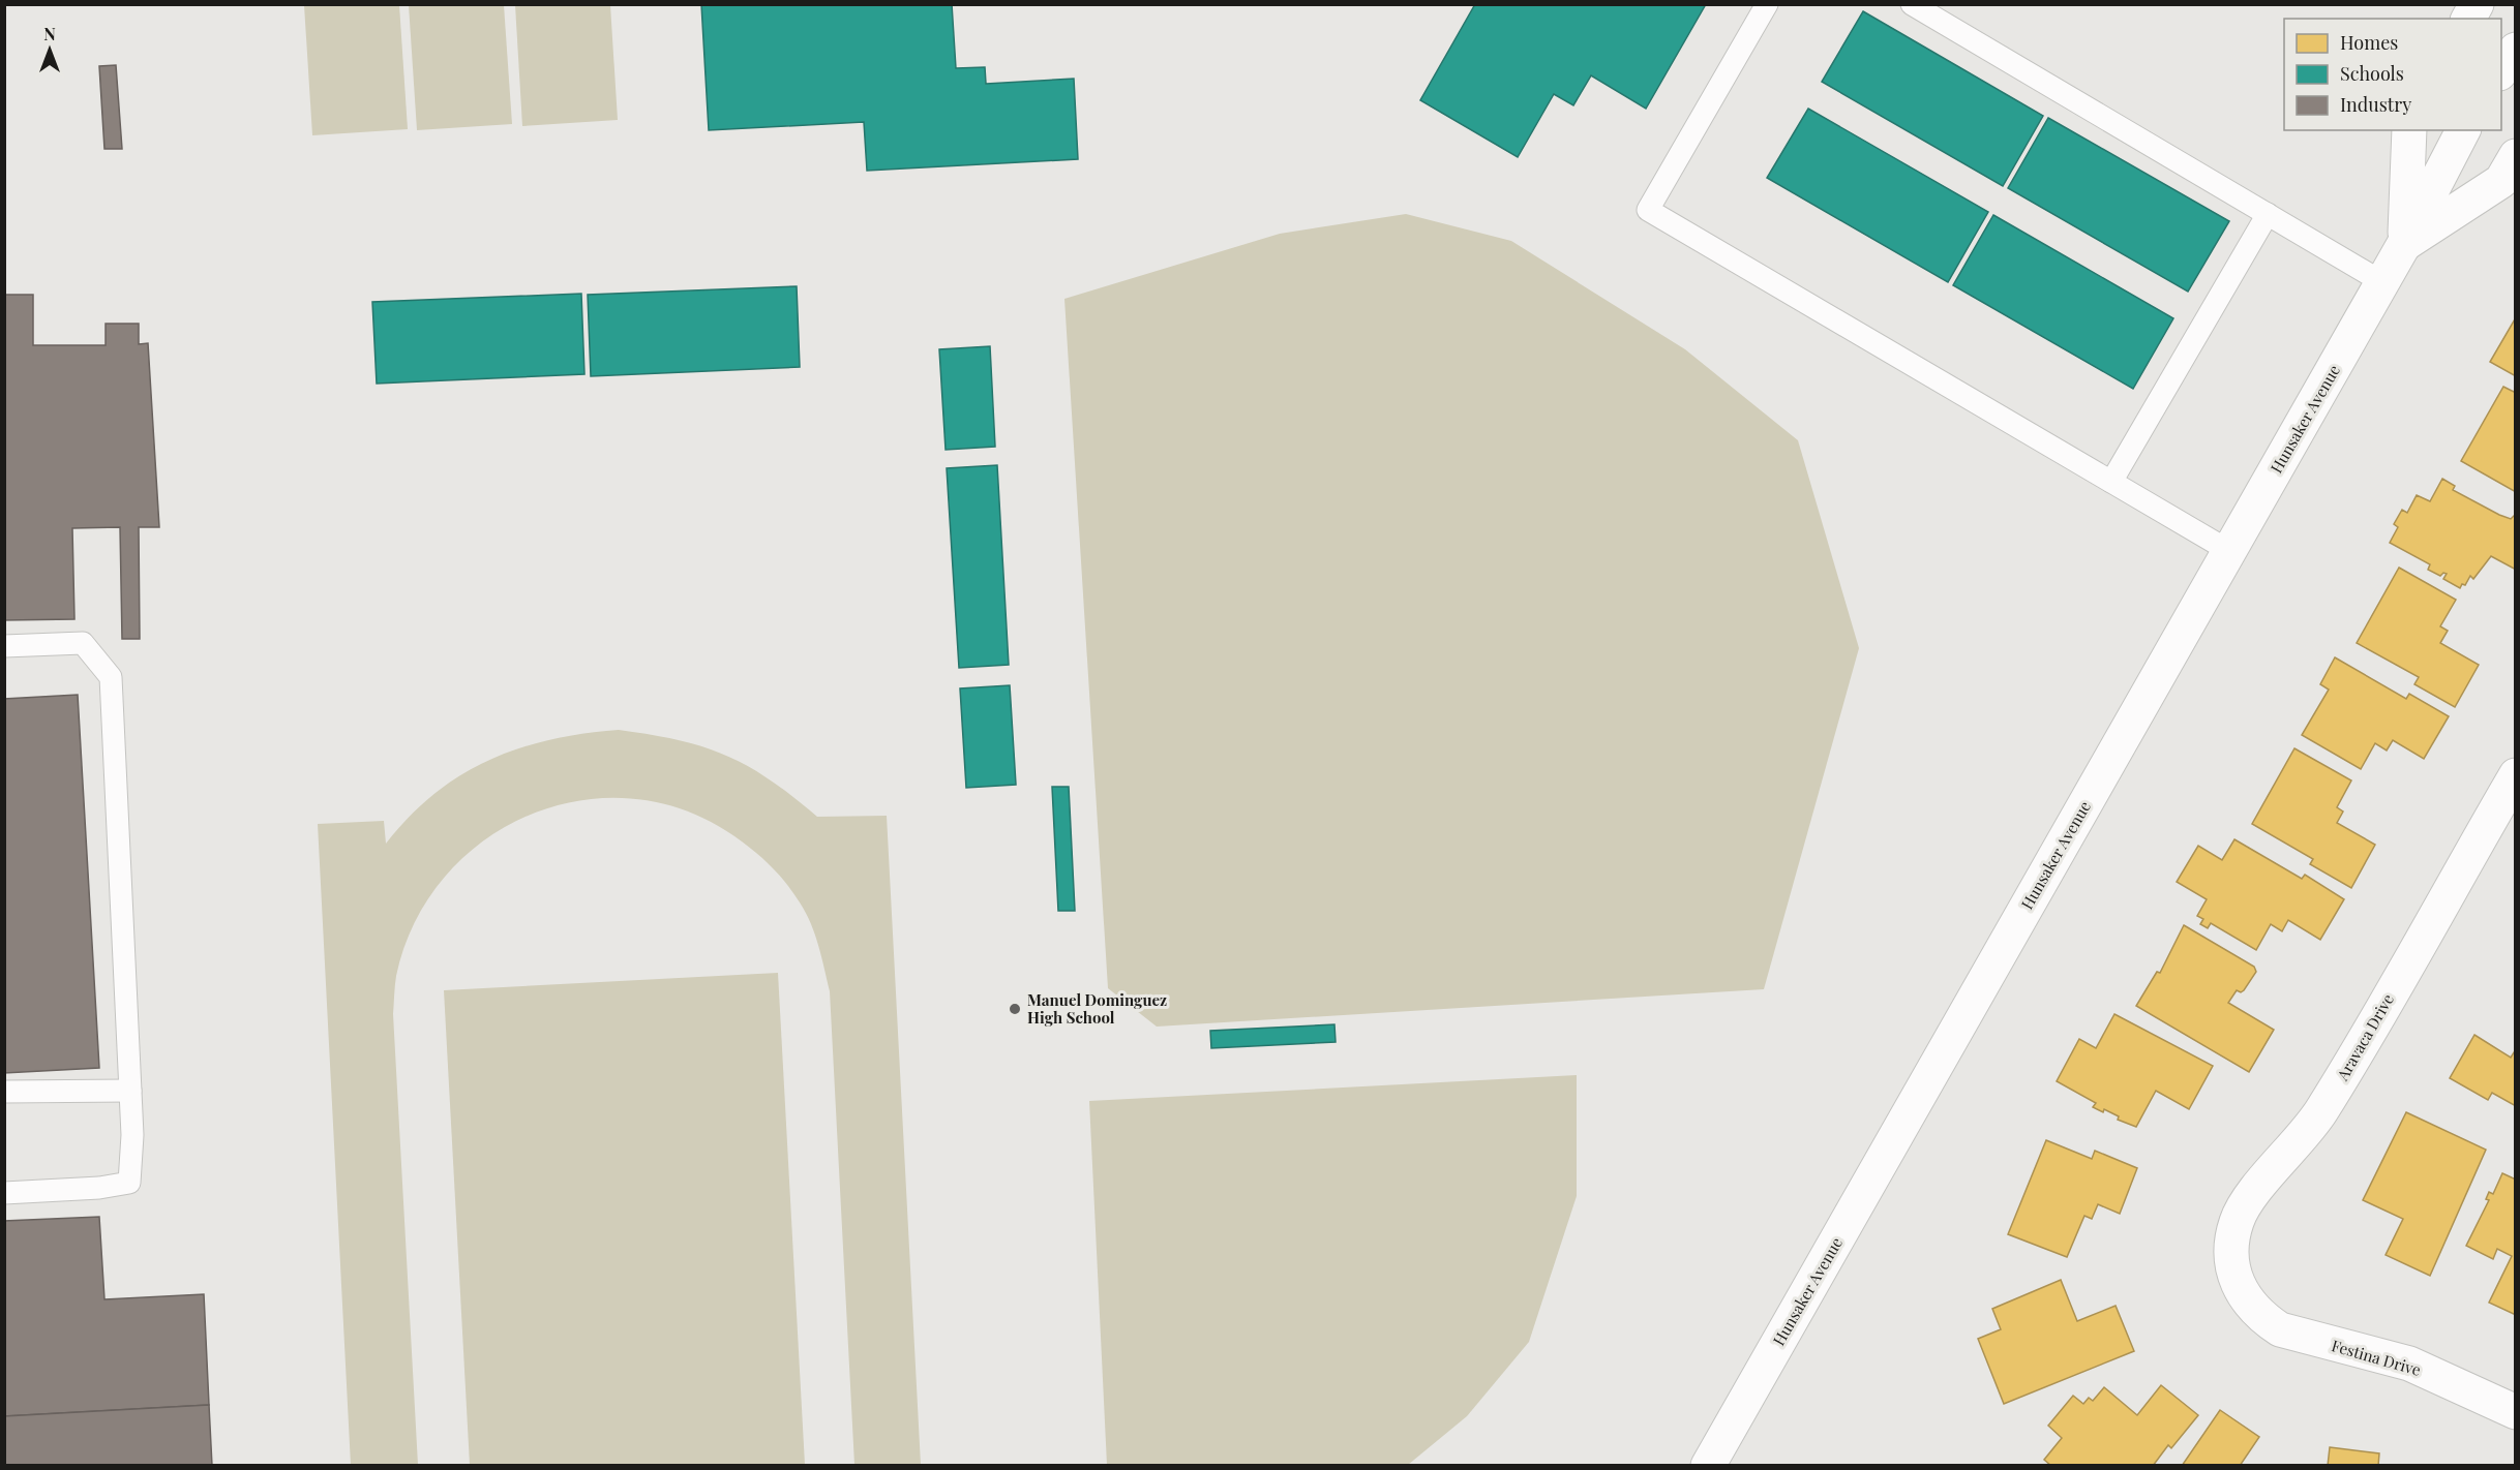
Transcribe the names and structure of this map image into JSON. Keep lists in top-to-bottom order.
{
  "streets": {
    "street": ["Hunsaker Avenue", "Aravaca Drive", "Festina Drive"]
  },
  "crossings": [
    ["Aravaca Drive", "Festina Drive"]
  ],
  "places": ["Manuel Dominguez High School"],
  "legend": ["Homes", "Schools", "Industry"],
  "north": "top"
}
